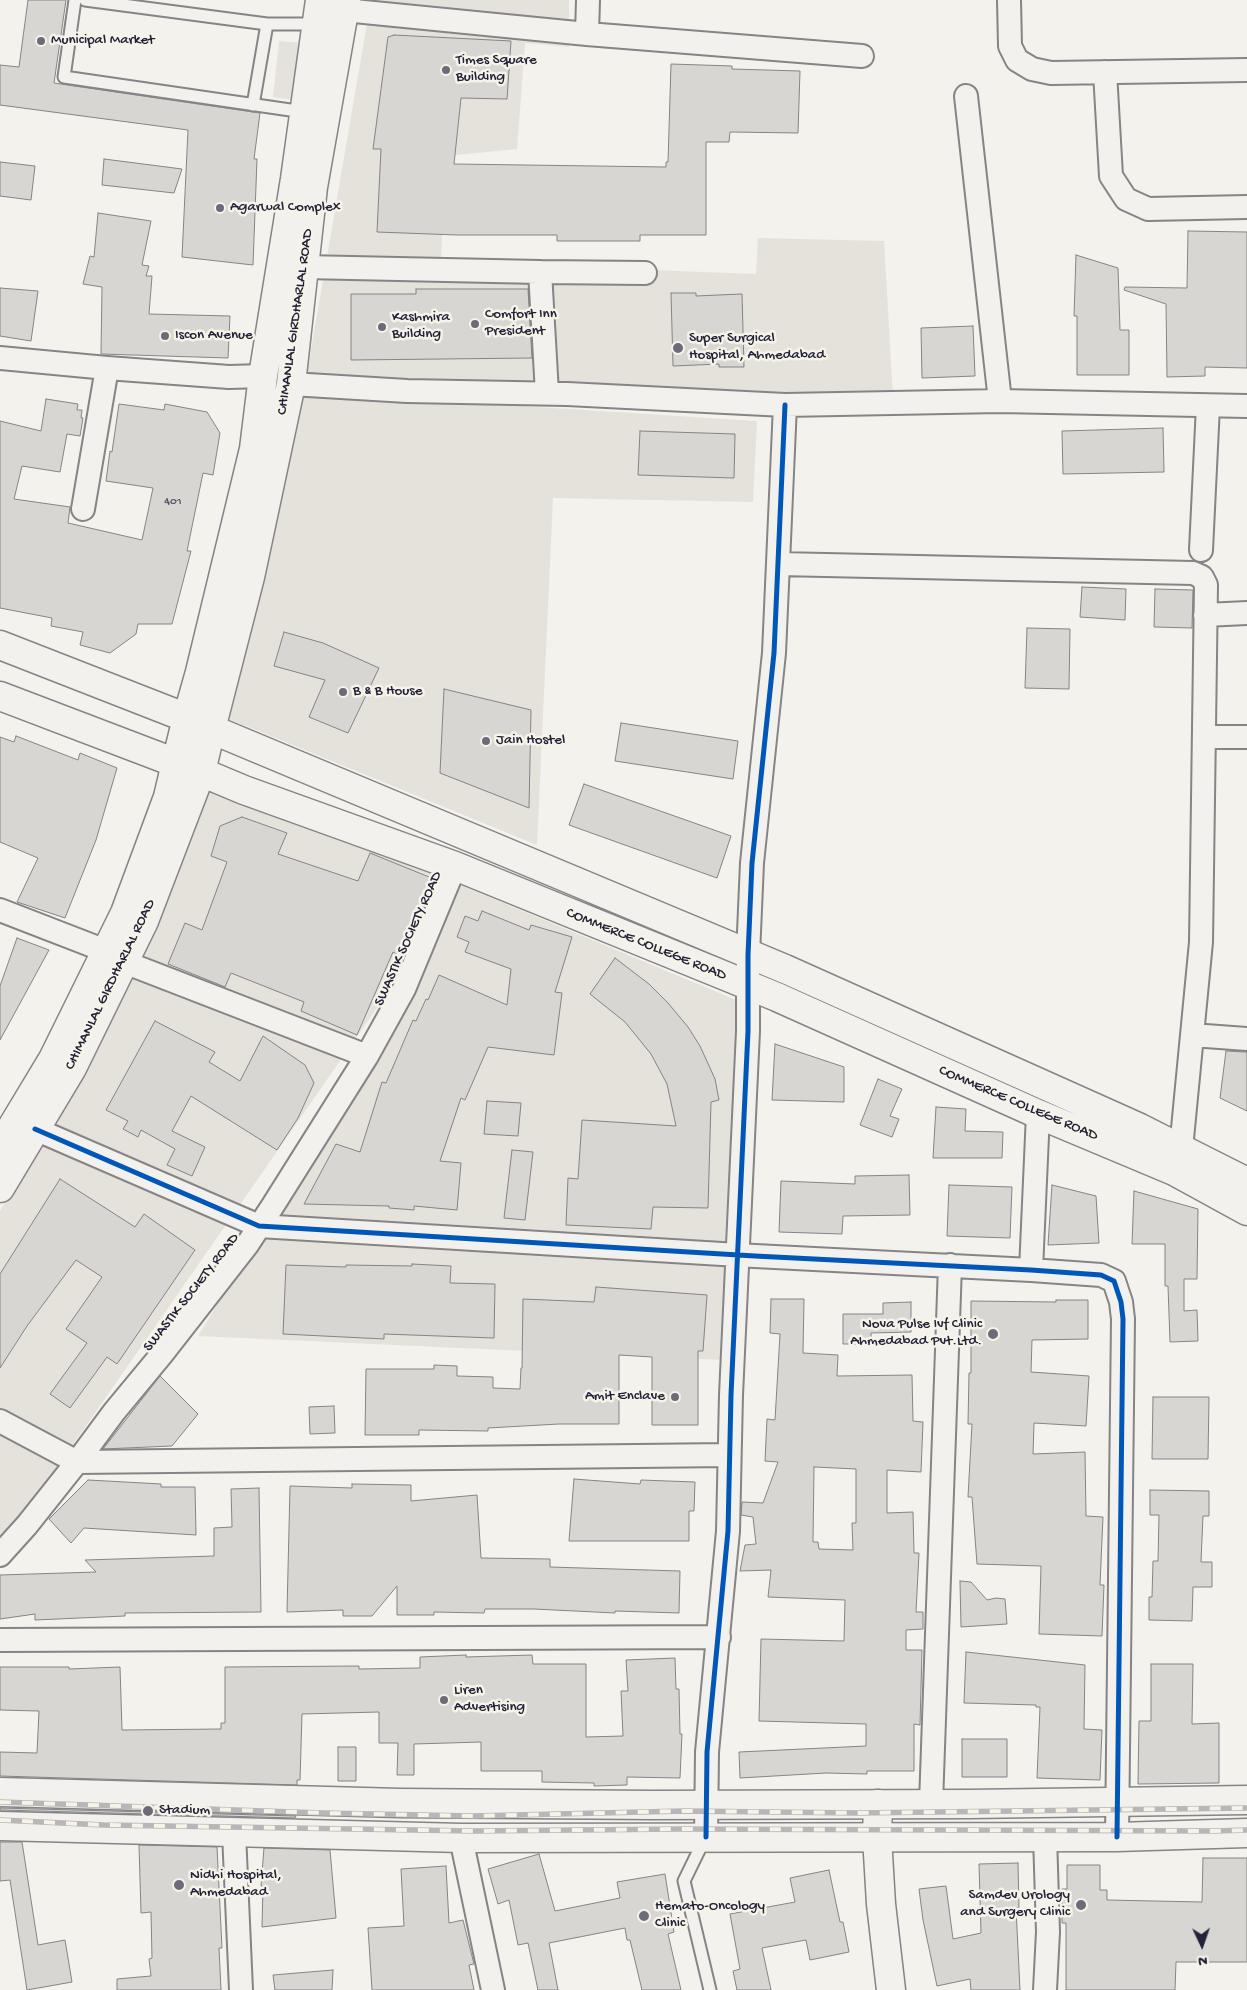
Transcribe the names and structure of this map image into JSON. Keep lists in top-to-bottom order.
{
  "streets": {
    "main road": ["CHIMANLAL GIRDHARLAL ROAD", "COMMERCE COLLEGE ROAD"],
    "street": ["SWASTIK SOCIETY ROAD"]
  },
  "crossings": [
    ["CHIMANLAL GIRDHARLAL ROAD", "COMMERCE COLLEGE ROAD"],
    ["SWASTIK SOCIETY ROAD", "COMMERCE COLLEGE ROAD"]
  ],
  "places": [
    "Municipal Market",
    "Times Square Building",
    "Agarwal Complex",
    "Comfort Inn President",
    "Kashmira Building",
    "Iscon Avenue",
    "Super Surgical Hospital, Ahmedabad",
    "B & B House",
    "Jain Hostel",
    "Nova Pulse Ivf Clinic Ahmedabad Pvt.Ltd.",
    "Amit Enclave",
    "Liren Advertising",
    "Stadium",
    "Nidhi Hospital, Ahmedabad",
    "Samdev Urology and Surgery Clinic",
    "Hemato-Oncology Clinic"
  ],
  "house_numbers": ["401"],
  "north": "bottom"
}
